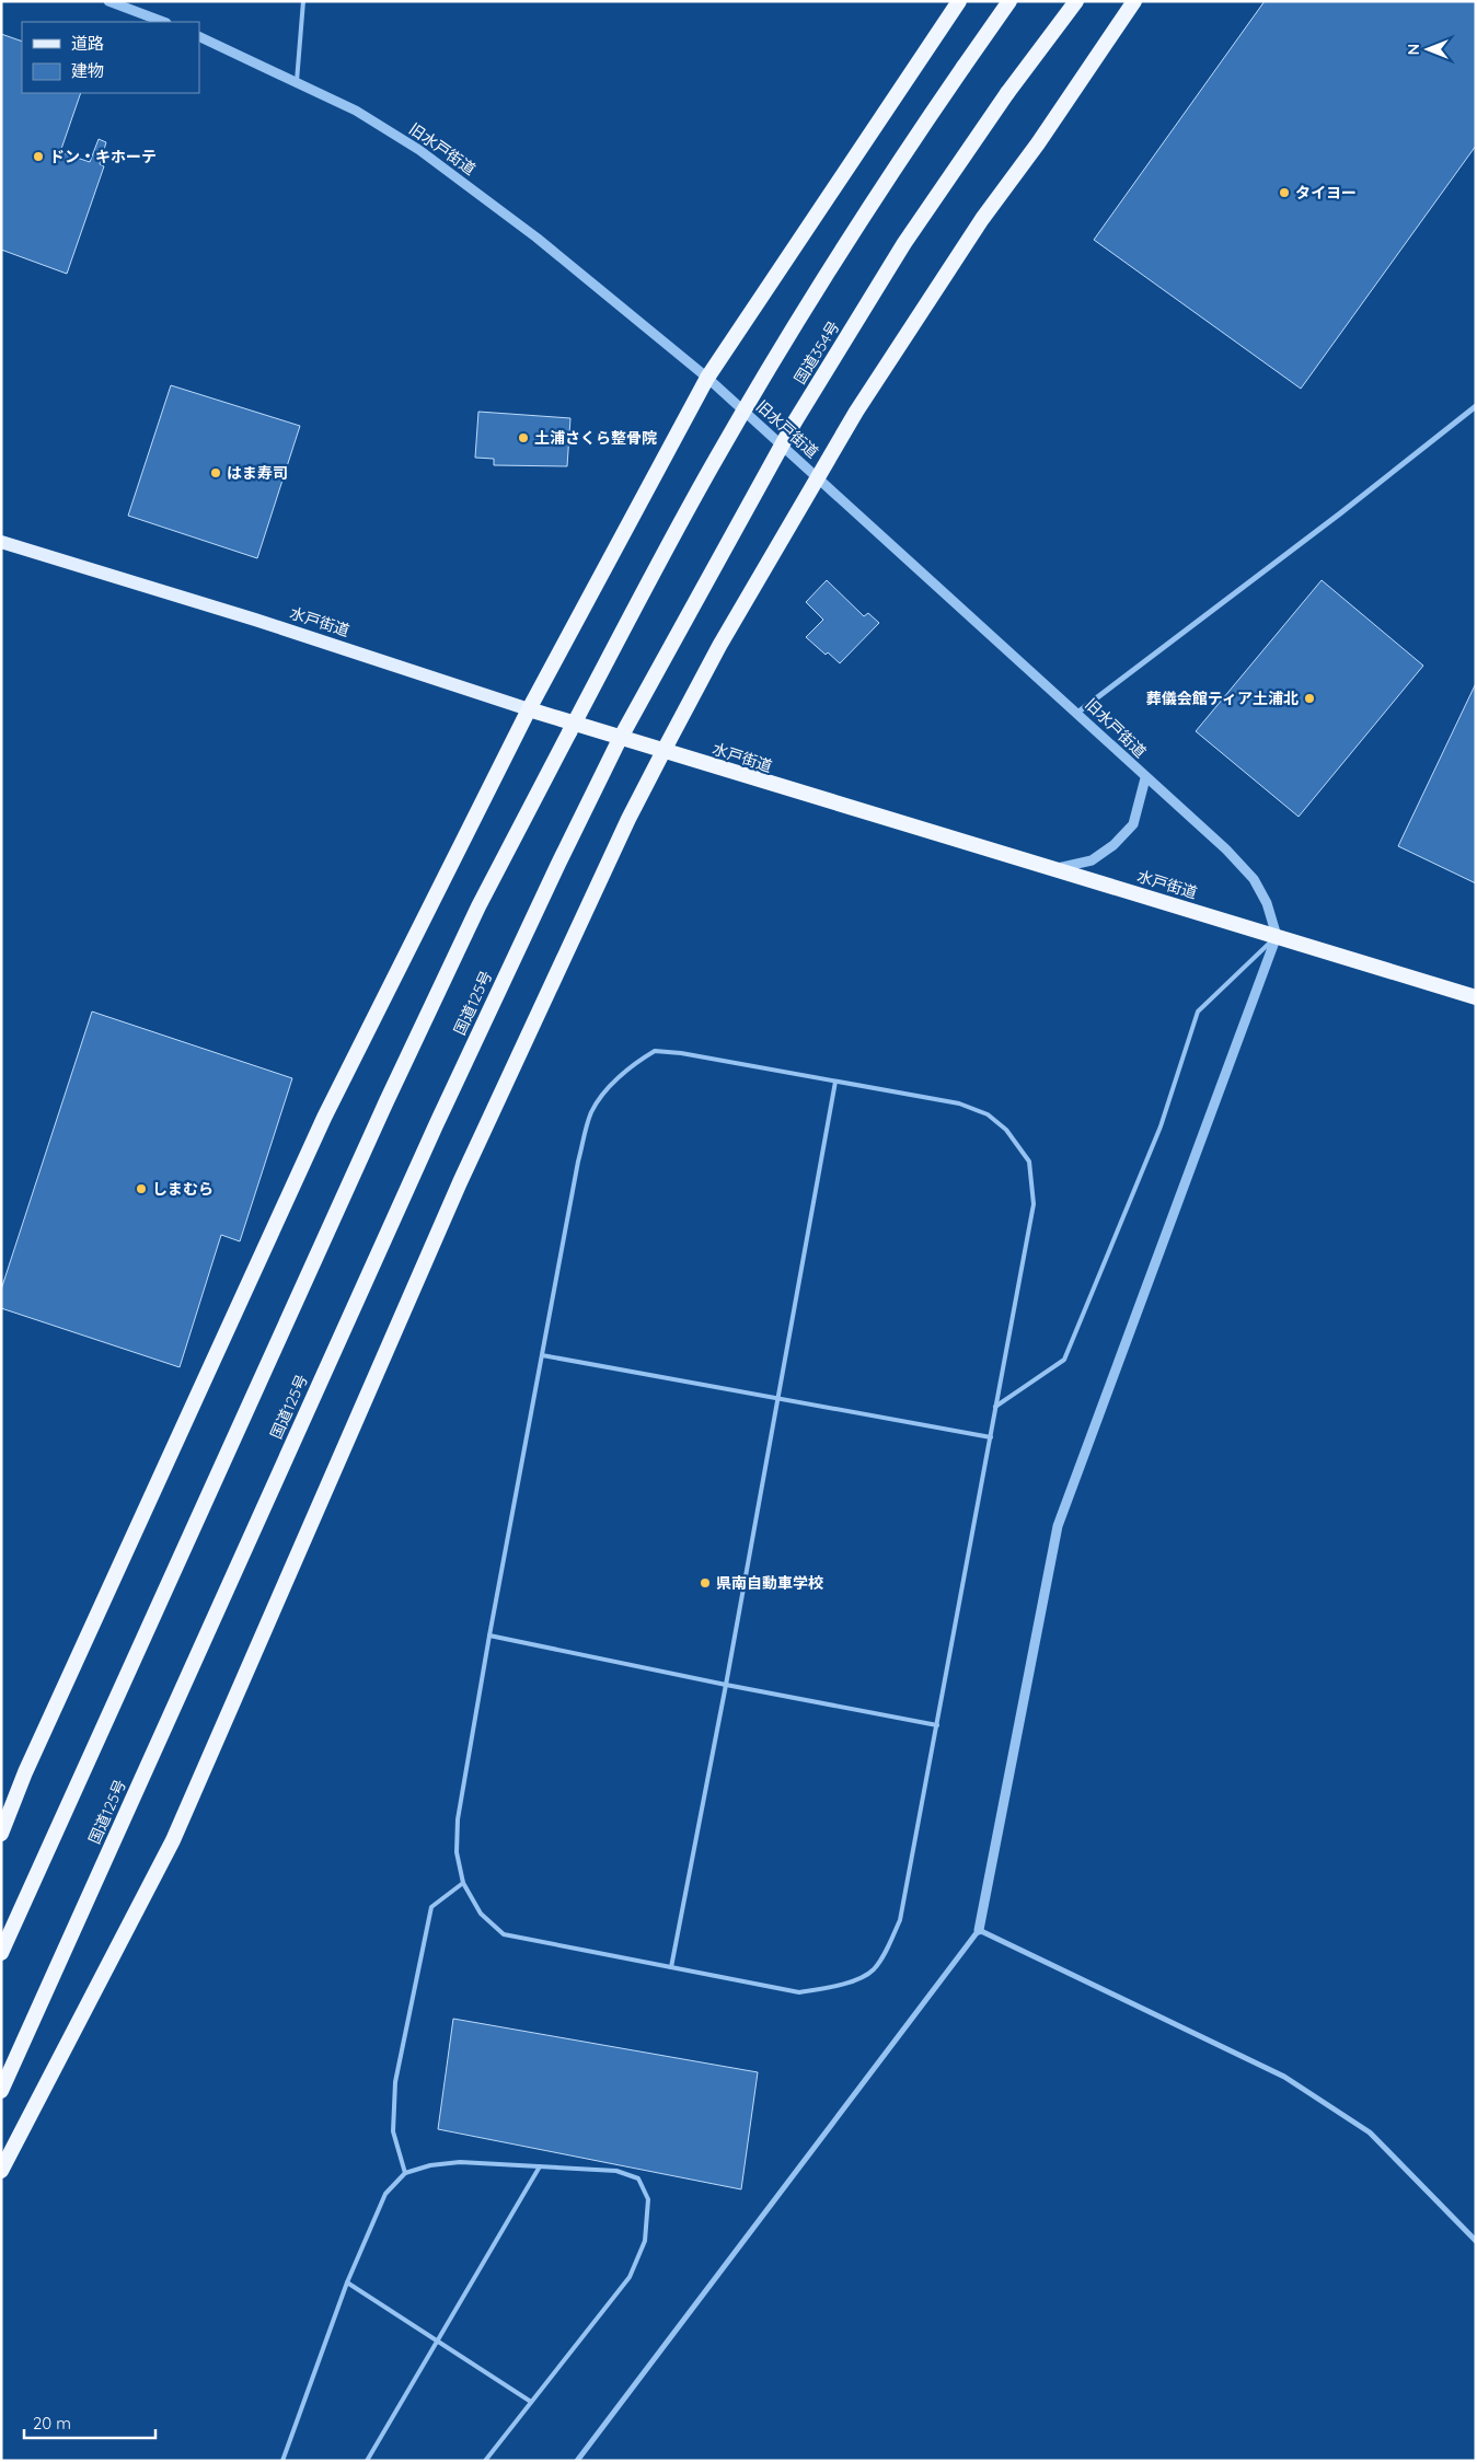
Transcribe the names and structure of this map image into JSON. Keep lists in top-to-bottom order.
{
  "streets": {
    "highway": ["国道354号", "水戸街道", "国道125号"],
    "street": ["旧水戸街道"]
  },
  "crossings": [
    ["旧水戸街道", "水戸街道"],
    ["国道354号", "国道125号"]
  ],
  "places": [
    "ドン・キホーテ",
    "タイヨー",
    "土浦さくら整骨院",
    "はま寿司",
    "葬儀会館ティア土浦北",
    "しまむら",
    "県南自動車学校"
  ],
  "legend": ["道路", "建物"],
  "scale_bar": "20 m",
  "north": "left"
}
